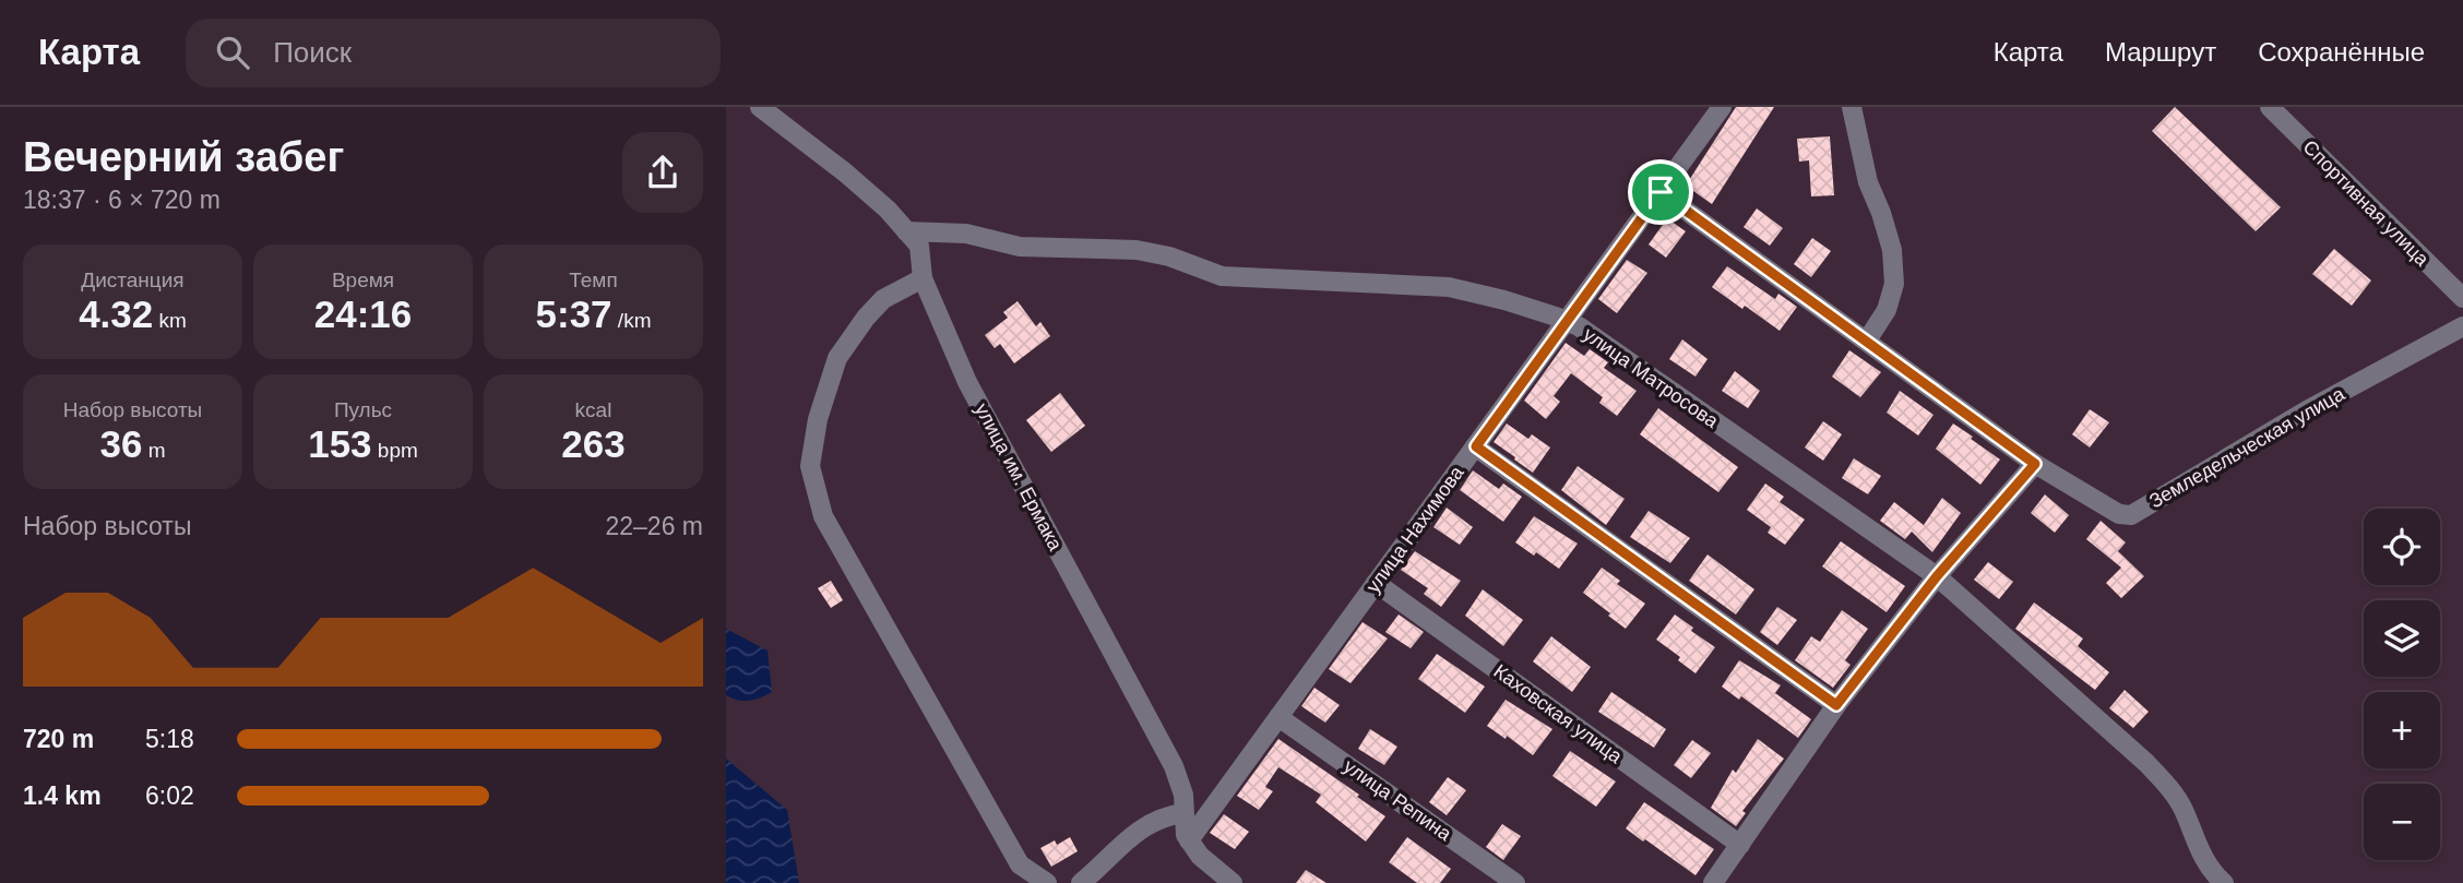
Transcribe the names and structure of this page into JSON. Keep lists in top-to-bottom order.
{
  "streets": {
    "street": [
      "Спортивная улица",
      "улица Матросова",
      "Земледельческая улица",
      "улица им. Ермака",
      "улица Нахимова",
      "Каховская улица",
      "улица Репина"
    ]
  },
  "crossings": [
    ["улица Матросова", "улица им. Ермака"],
    ["улица Матросова", "улица Нахимова"],
    ["Земледельческая улица", "улица Нахимова"],
    ["улица им. Ермака", "улица Нахимова"],
    ["улица Нахимова", "Каховская улица"],
    ["улица Нахимова", "улица Репина"]
  ],
  "page": {
    "header": "Карта",
    "search": "Поиск",
    "nav": ["Карта", "Маршрут", "Сохранённые"],
    "heading": ["Вечерний забег", "18:37 · 6 × 720 m"],
    "stats": [
      ["Дистанция", "4.32 km"],
      ["Время", "24:16"],
      ["Темп", "5:37 /km"],
      ["Набор высоты", "36 m"],
      ["Пульс", "153 bpm"],
      ["kcal", "263"]
    ],
    "chart": ["Набор высоты", "22–26 m"],
    "map_buttons": ["+", "−"],
    "list": [
      {
        "name": "720 m",
        "note": "5:18"
      },
      {
        "name": "1.4 km",
        "note": "6:02"
      }
    ]
  }
}
